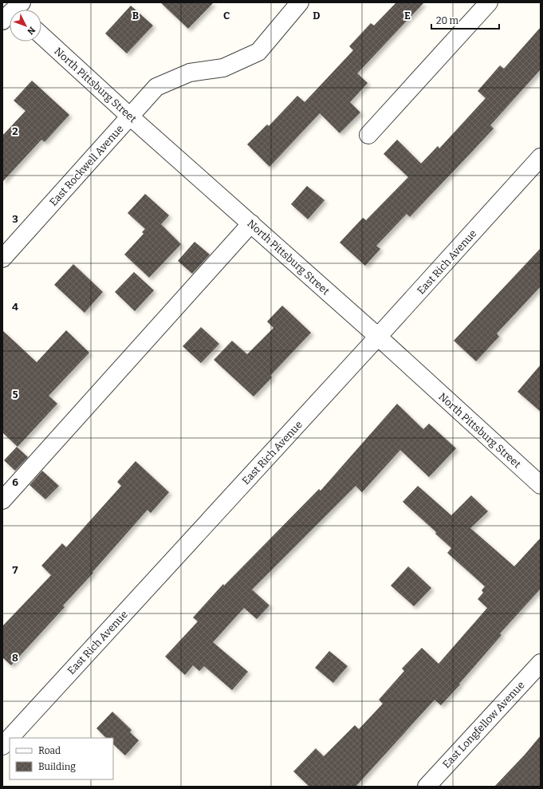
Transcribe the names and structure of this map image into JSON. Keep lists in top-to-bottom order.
{
  "streets": {
    "street": [
      "North Pittsburg Street",
      "East Rockwell Avenue",
      "East Rich Avenue",
      "East Longfellow Avenue"
    ]
  },
  "crossings": [
    ["North Pittsburg Street", "East Rockwell Avenue"],
    ["North Pittsburg Street", "East Rich Avenue"]
  ],
  "legend": ["Road", "Building"],
  "scale_bar": "20 m",
  "north": "bottom right",
  "grid": {
    "columns": [
      "B",
      "C",
      "D",
      "E"
    ],
    "rows": [
      "2",
      "3",
      "4",
      "5",
      "6",
      "7",
      "8"
    ]
  }
}
